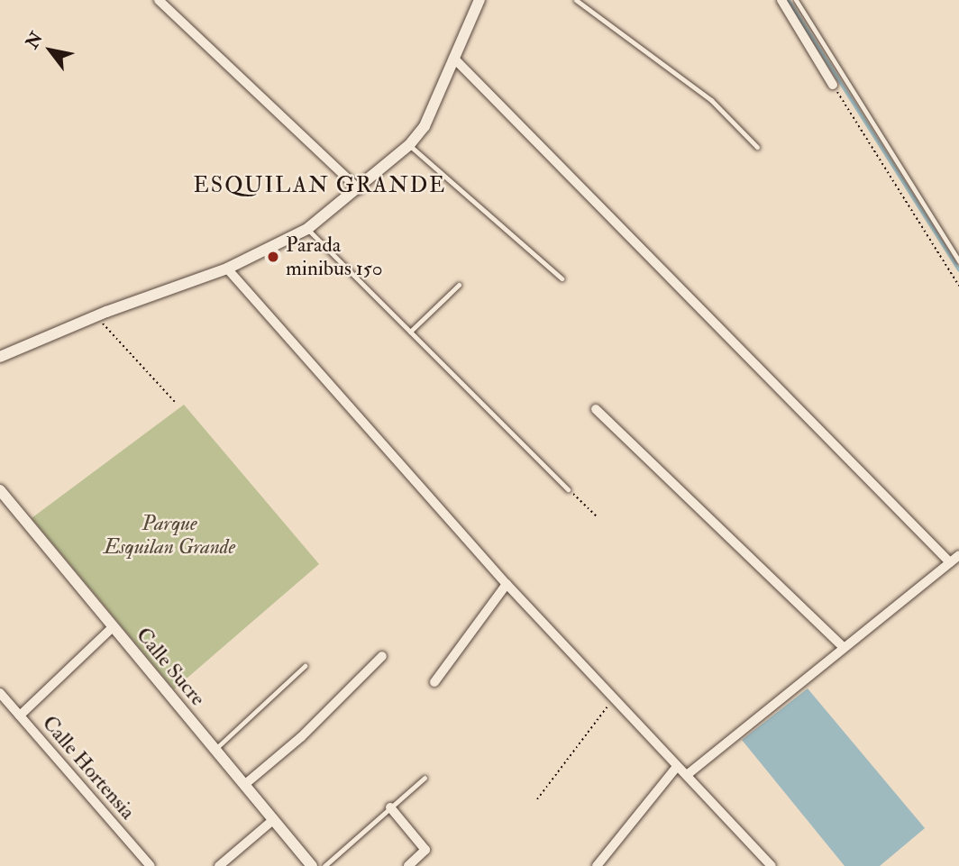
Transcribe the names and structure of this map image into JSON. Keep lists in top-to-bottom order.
{
  "streets": {
    "street": ["Calle Sucre", "Calle Hortensia"]
  },
  "districts": ["ESQUILAN GRANDE"],
  "parks": ["Parque Esquilan Grande"],
  "places": ["Parada minibus 150"],
  "north": "top left"
}
